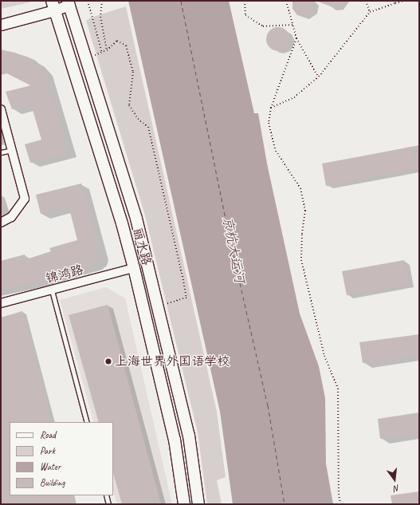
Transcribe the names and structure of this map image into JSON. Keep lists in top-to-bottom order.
{
  "streets": {
    "main road": ["丽水路"],
    "street": ["锦鸿路"]
  },
  "crossings": [
    ["丽水路", "锦鸿路"]
  ],
  "water": ["京杭大运河"],
  "places": ["上海世界外国语学校"],
  "legend": [
    "Road",
    "Park",
    "Water",
    "Building"
  ],
  "north": "bottom"
}
